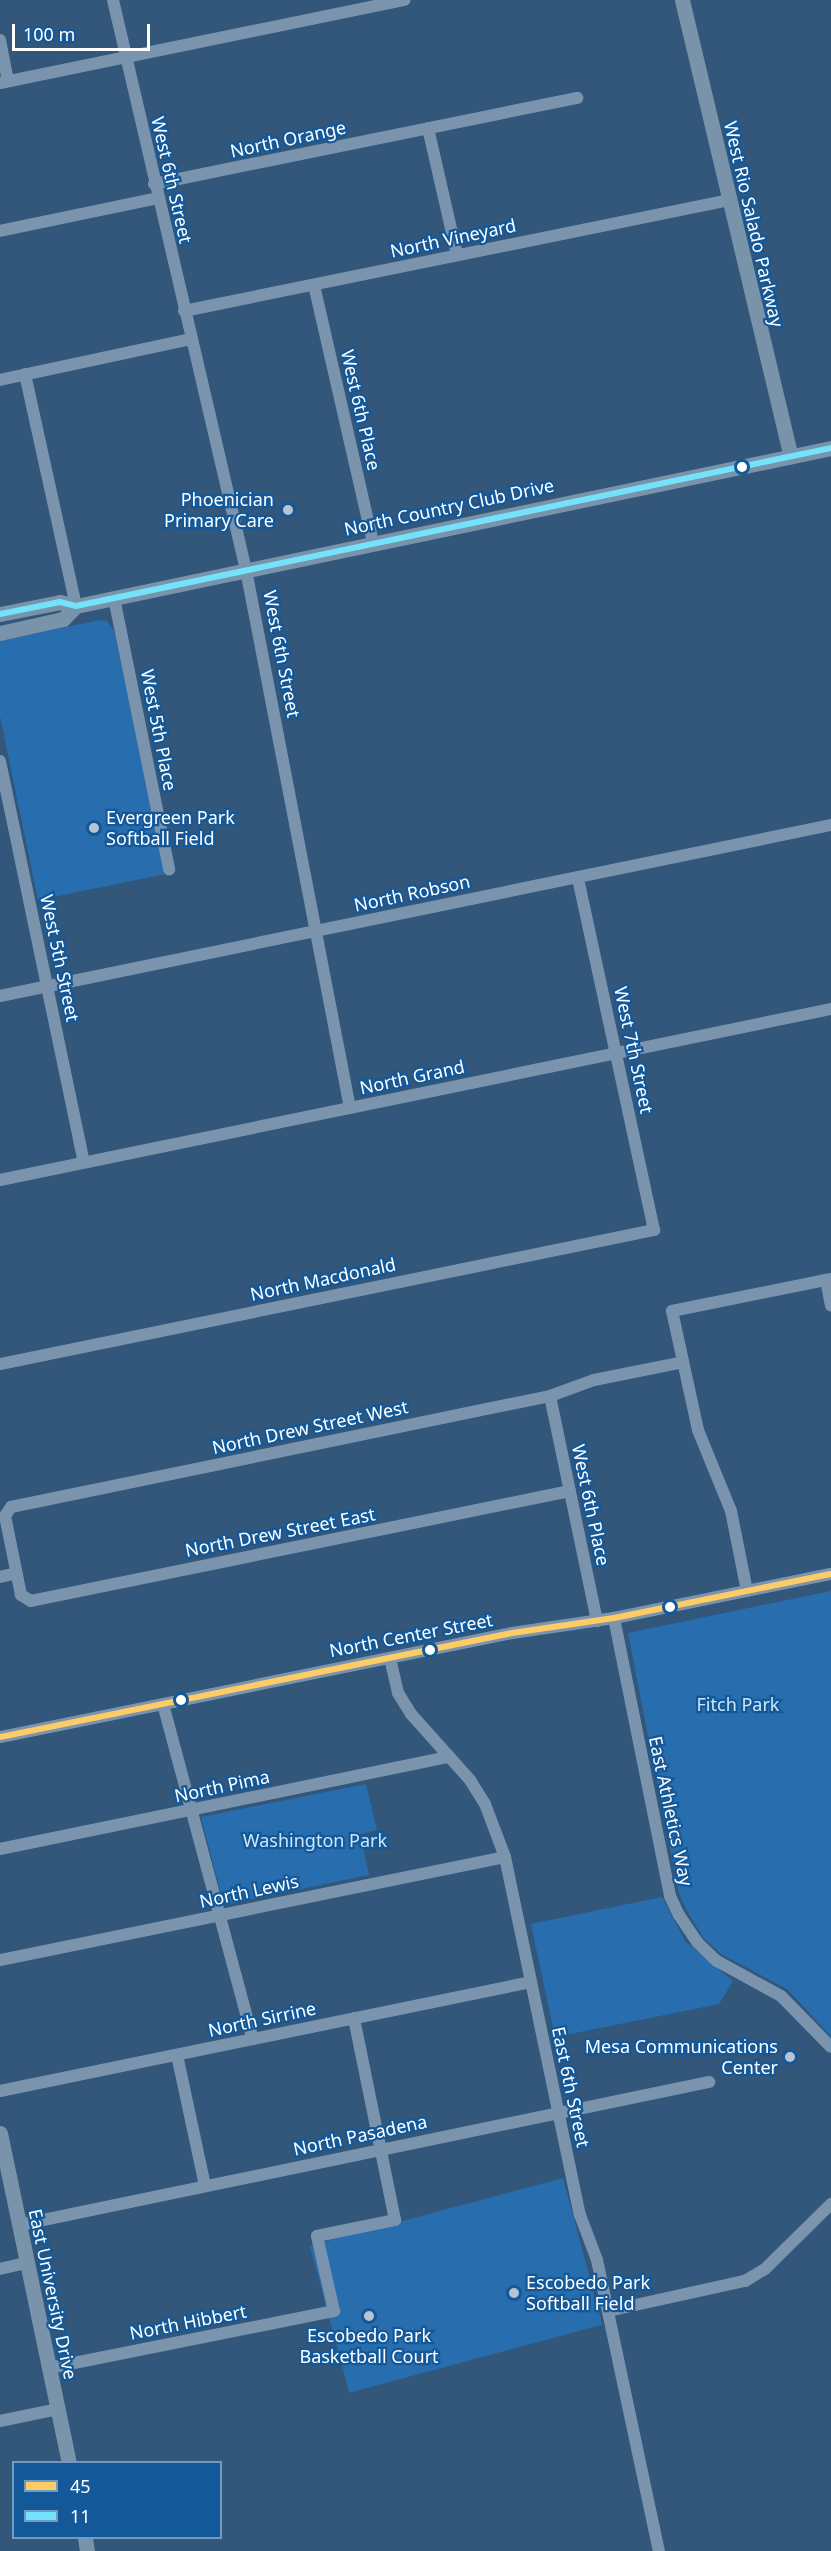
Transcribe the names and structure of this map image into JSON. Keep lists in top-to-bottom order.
{
  "streets": {
    "main road": ["West Rio Salado Parkway", "North Country Club Drive", "East University Drive"],
    "street": [
      "North Orange",
      "West 6th Street",
      "North Vineyard",
      "West 6th Place",
      "West 5th Place",
      "North Robson",
      "West 5th Street",
      "West 7th Street",
      "North Grand",
      "North Macdonald",
      "North Drew Street West",
      "North Drew Street East",
      "North Center Street",
      "North Pima",
      "East Athletics Way",
      "North Lewis",
      "North Sirrine",
      "East 6th Street",
      "North Pasadena",
      "North Hibbert"
    ]
  },
  "crossings": [
    ["North Orange", "West 6th Street"],
    ["West 6th Street", "North Vineyard"],
    ["West 6th Street", "North Country Club Drive"],
    ["West 6th Street", "North Robson"],
    ["West 6th Street", "North Grand"],
    ["West Rio Salado Parkway", "North Vineyard"],
    ["West Rio Salado Parkway", "North Country Club Drive"],
    ["North Vineyard", "West 6th Place"],
    ["West 6th Place", "North Country Club Drive"],
    ["West 6th Place", "North Drew Street West"],
    ["West 6th Place", "North Drew Street East"],
    ["West 6th Place", "North Center Street"],
    ["North Country Club Drive", "West 5th Place"],
    ["North Robson", "West 5th Street"],
    ["North Robson", "West 7th Street"],
    ["West 5th Street", "North Grand"],
    ["West 7th Street", "North Grand"],
    ["West 7th Street", "North Macdonald"],
    ["North Drew Street West", "North Drew Street East"],
    ["North Center Street", "East Athletics Way"],
    ["North Center Street", "East 6th Street"],
    ["North Pima", "East 6th Street"],
    ["North Lewis", "East 6th Street"],
    ["North Sirrine", "East 6th Street"],
    ["East 6th Street", "North Pasadena"],
    ["North Pasadena", "East University Drive"],
    ["North Pasadena", "North Hibbert"],
    ["East University Drive", "North Hibbert"]
  ],
  "parks": ["Fitch Park", "Washington Park"],
  "places": [
    "Phoenician Primary Care",
    "Evergreen Park Softball Field",
    "Mesa Communications Center",
    "Escobedo Park Softball Field",
    "Escobedo Park Basketball Court"
  ],
  "lines": ["transit line 11", "transit line 45"],
  "legend": ["45", "11"],
  "scale_bar": "100 m"
}
